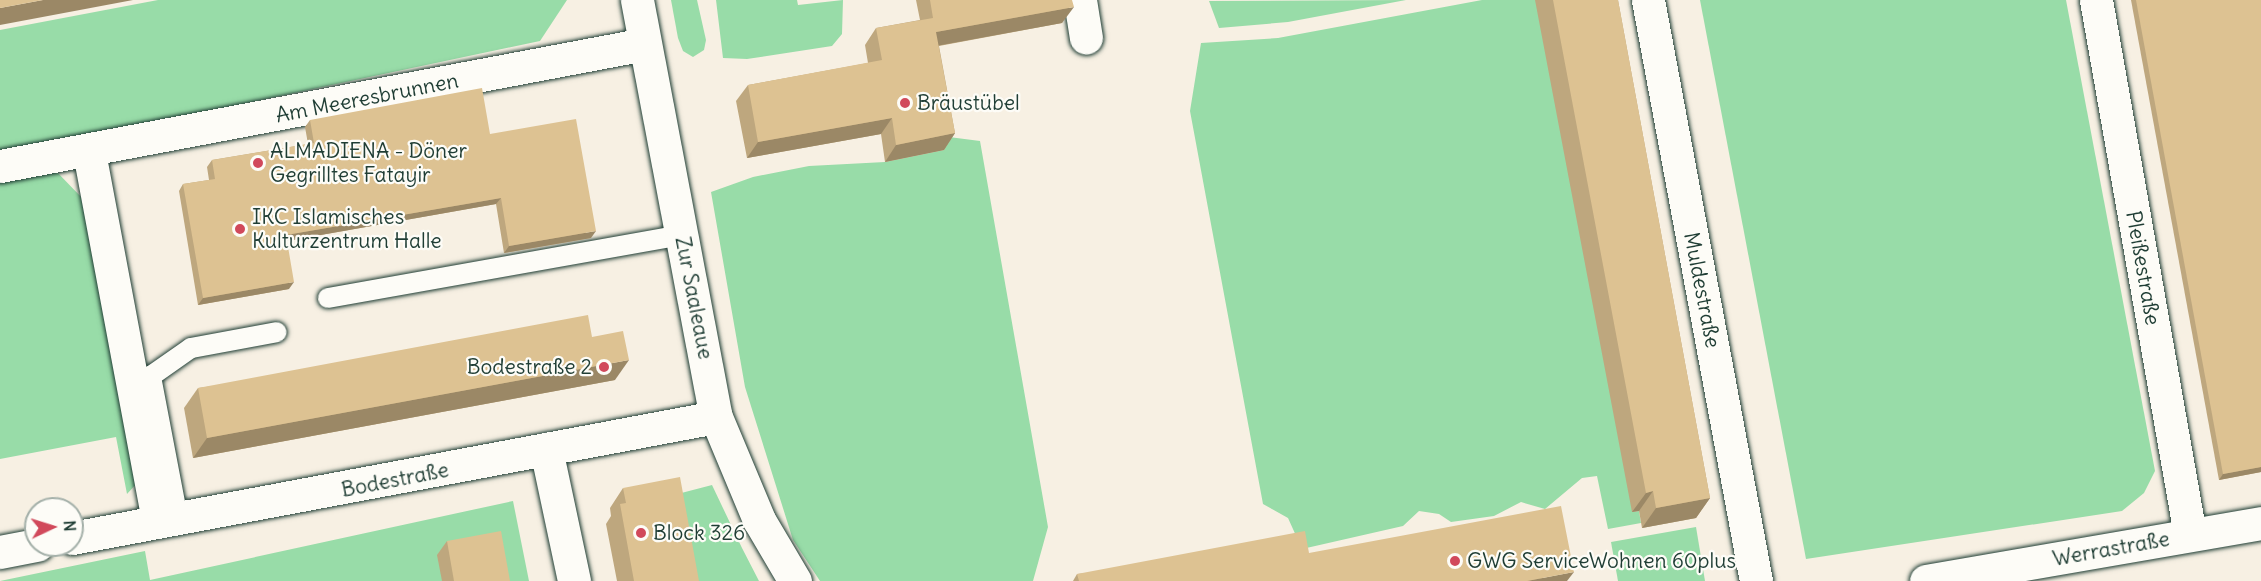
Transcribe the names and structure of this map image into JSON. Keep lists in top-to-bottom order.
{
  "streets": {
    "street": [
      "Am Meeresbrunnen",
      "Pleißestraße",
      "Muldestraße",
      "Zur Saaleaue",
      "Bodestraße",
      "Werrastraße"
    ]
  },
  "crossings": [
    ["Am Meeresbrunnen", "Zur Saaleaue"],
    ["Pleißestraße", "Werrastraße"],
    ["Zur Saaleaue", "Bodestraße"]
  ],
  "places": [
    "Bräustübel",
    "ALMADIENA - Döner Gegrilltes Fatayir",
    "IKC Islamisches Kulturzentrum Halle",
    "Bodestraße 2",
    "Block 326",
    "GWG ServiceWohnen 60plus"
  ],
  "north": "right"
}
